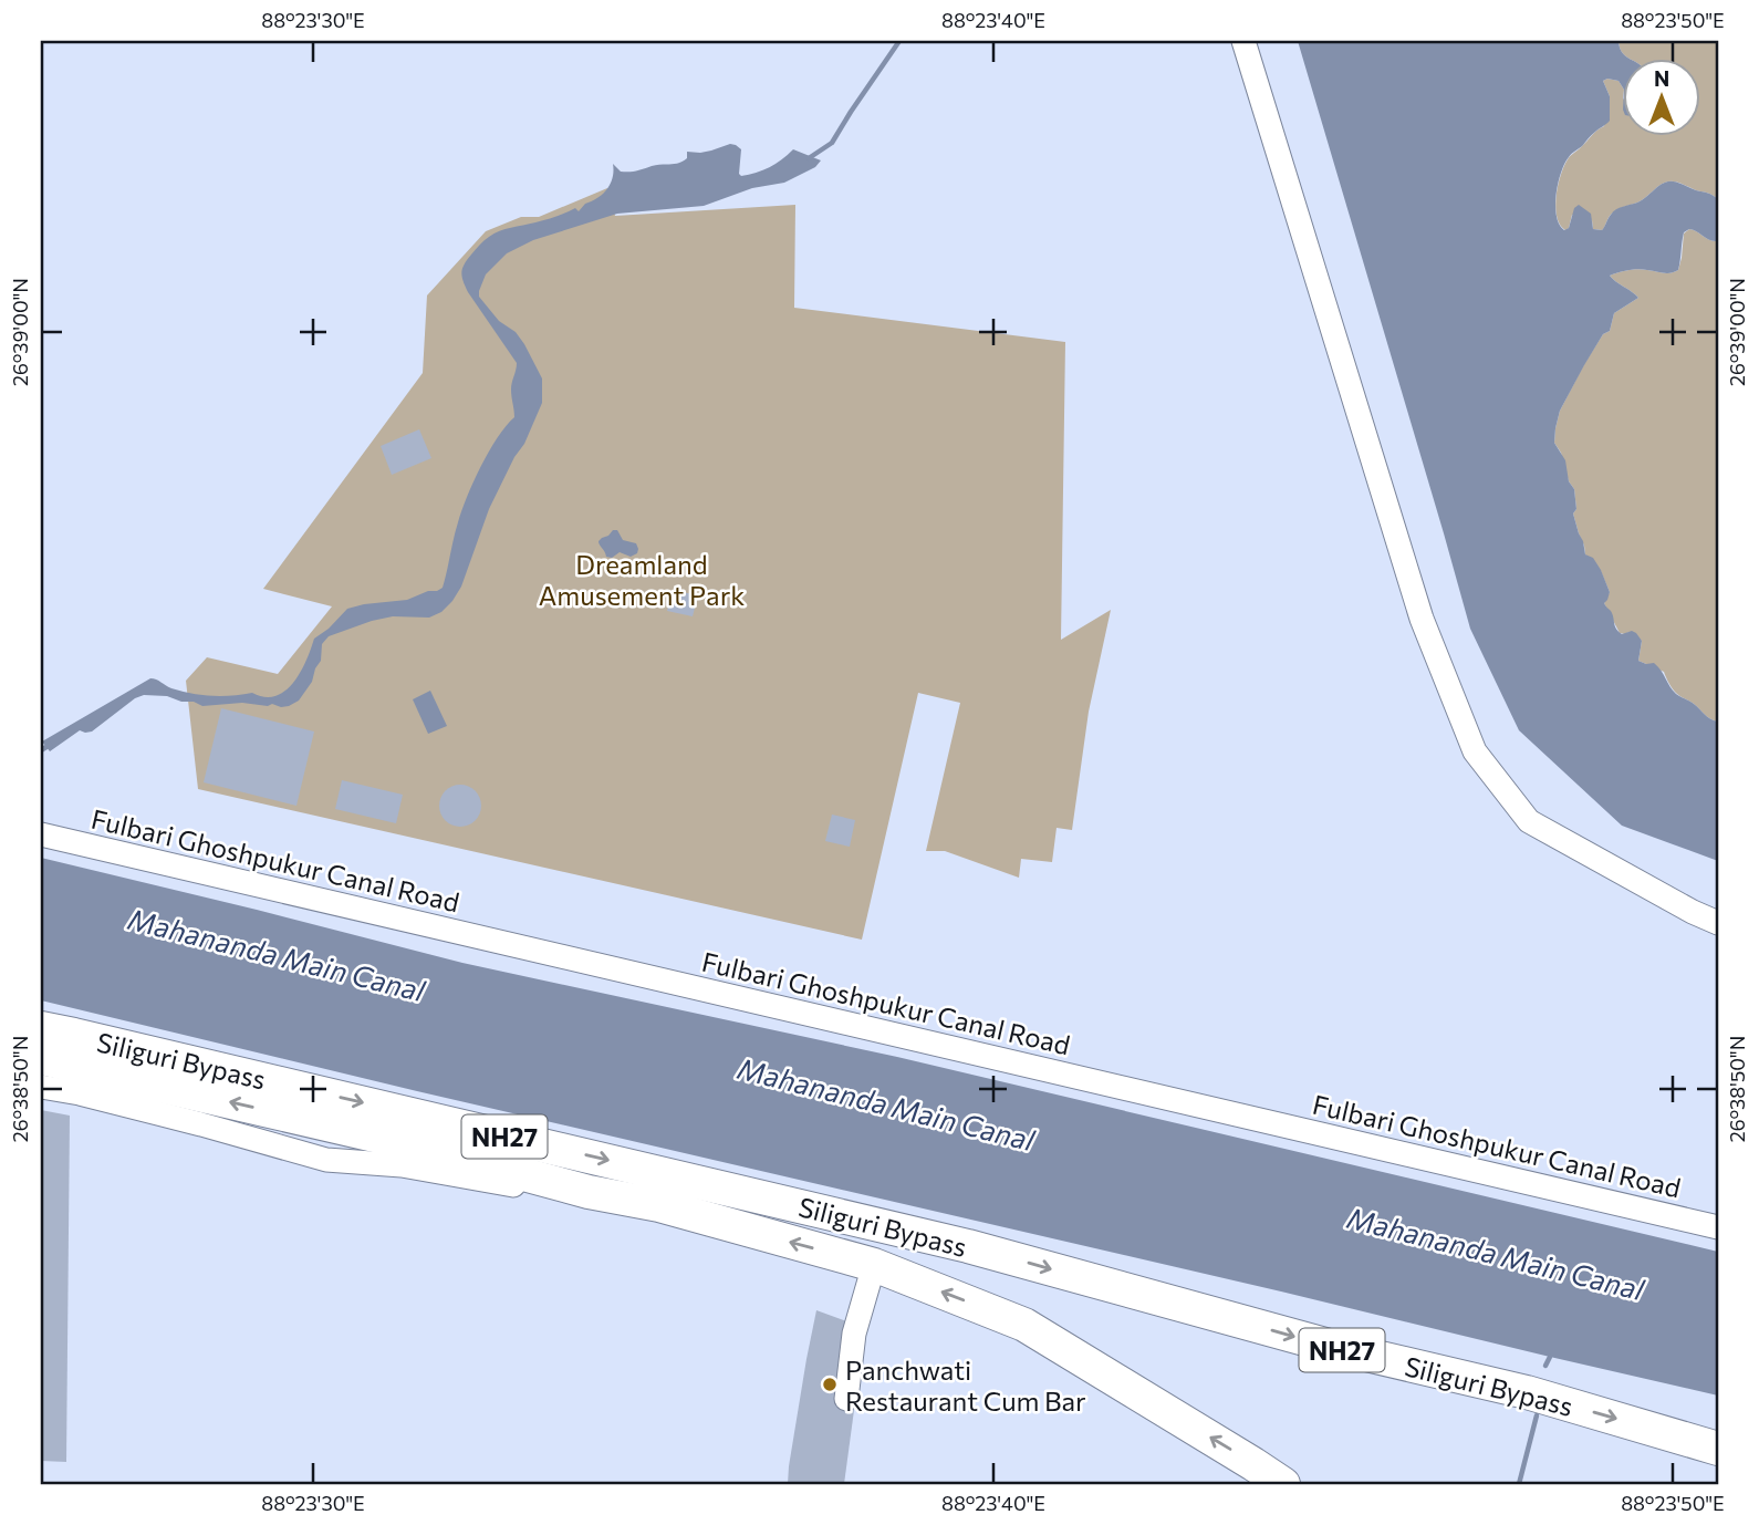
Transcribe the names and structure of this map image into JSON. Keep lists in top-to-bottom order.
{
  "streets": {
    "highway": ["Siliguri Bypass", "NH27"],
    "street": ["Fulbari Ghoshpukur Canal Road"]
  },
  "water": ["Mahananda Main Canal"],
  "parks": ["Dreamland Amusement Park"],
  "places": ["Panchwati Restaurant Cum Bar"],
  "north": "top",
  "coordinates": [
    "88°23'30\"E",
    "88°23'40\"E",
    "88°23'50\"E",
    "26°39'00\"N",
    "26°38'50\"N"
  ]
}
